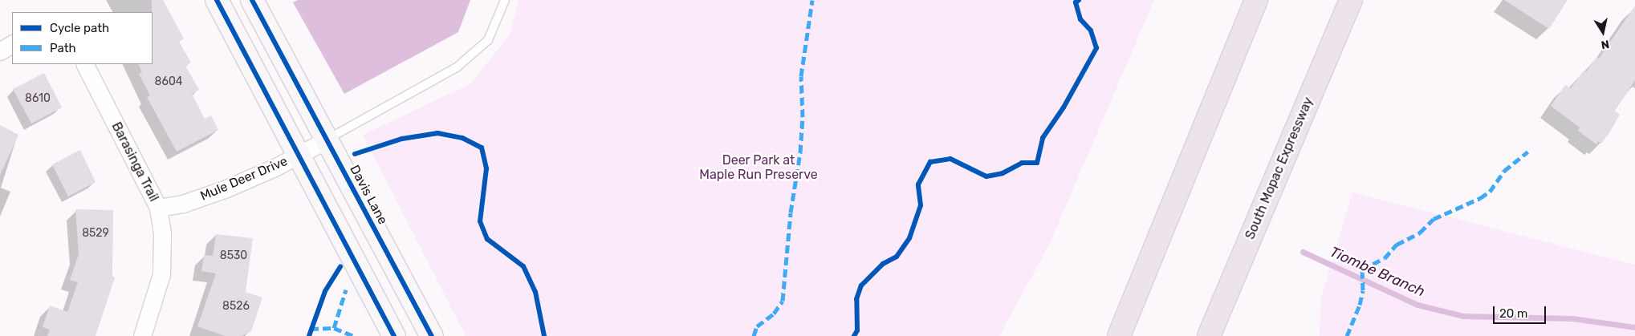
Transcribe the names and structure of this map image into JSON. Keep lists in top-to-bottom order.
{
  "streets": {
    "highway": ["South Mopac Expressway"],
    "main road": ["Davis Lane"],
    "street": ["Barasinga Trail", "Mule Deer Drive"]
  },
  "crossings": [
    ["Barasinga Trail", "Mule Deer Drive"],
    ["Mule Deer Drive", "Davis Lane"]
  ],
  "water": ["Tiombe Branch"],
  "parks": ["Deer Park at Maple Run Preserve"],
  "house_numbers": [
    "8604",
    "8610",
    "8529",
    "8530",
    "8526"
  ],
  "legend": ["Cycle path", "Path"],
  "scale_bar": "20 m",
  "north": "bottom"
}
